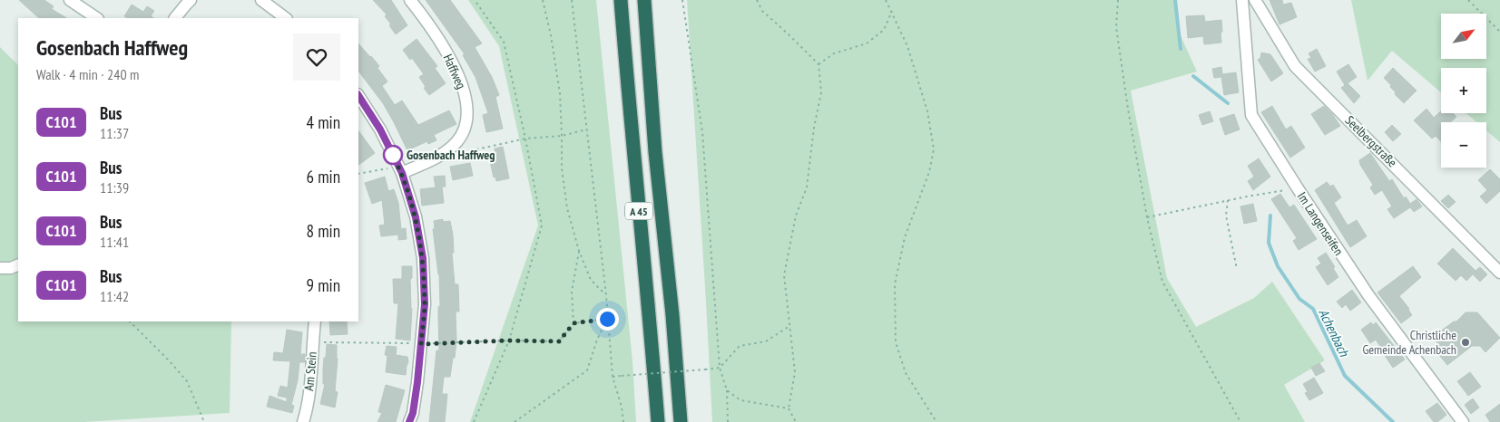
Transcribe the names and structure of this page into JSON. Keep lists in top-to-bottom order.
{
  "streets": {
    "highway": ["A 45"],
    "street": [
      "Haffweg",
      "Seelbergstraße",
      "Im Langenseifen",
      "Am Stein"
    ]
  },
  "water": ["Achenbach"],
  "places": ["Gosenbach Haffweg", "Christliche Gemeinde Achenbach"],
  "lines": ["bus line C101"],
  "north": "top right",
  "page": {
    "map_buttons": ["+", "−"],
    "heading": ["Gosenbach Haffweg", "Walk · 4 min · 240 m"],
    "list": [
      {
        "mark": "C101",
        "name": "Bus",
        "note": "11:37",
        "value": "4 min"
      },
      {
        "mark": "C101",
        "name": "Bus",
        "note": "11:39",
        "value": "6 min"
      },
      {
        "mark": "C101",
        "name": "Bus",
        "note": "11:41",
        "value": "8 min"
      },
      {
        "mark": "C101",
        "name": "Bus",
        "note": "11:42",
        "value": "9 min"
      }
    ]
  }
}
